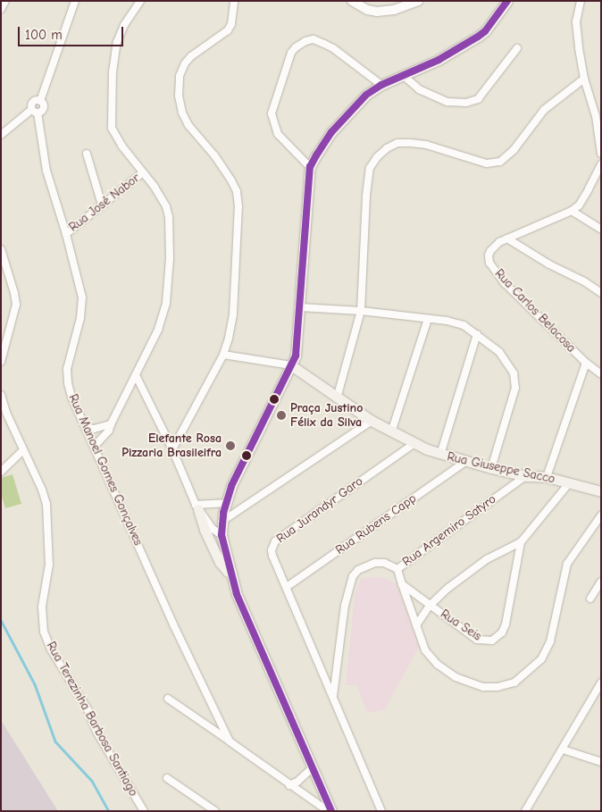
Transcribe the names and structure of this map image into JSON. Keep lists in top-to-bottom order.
{
  "streets": {
    "main road": ["Rua Giuseppe Sacco"],
    "street": [
      "Rua José Nabor",
      "Rua Carlos Belacosa",
      "Rua Manoel Gomes Gonçalves",
      "Rua Jurandyr Garo",
      "Rua Rubens Capp",
      "Rua Argemiro Satyro",
      "Rua Seis",
      "Rua Terezinha Barbosa Santiago"
    ]
  },
  "crossings": [
    ["Rua José Nabor", "Rua Manoel Gomes Gonçalves"],
    ["Rua Giuseppe Sacco", "Rua Jurandyr Garo"],
    ["Rua Giuseppe Sacco", "Rua Rubens Capp"],
    ["Rua Giuseppe Sacco", "Rua Argemiro Satyro"],
    ["Rua Jurandyr Garo", "Rua Rubens Capp"],
    ["Rua Jurandyr Garo", "Rua Argemiro Satyro"]
  ],
  "places": ["Praça Justino Félix da Silva", "Elefante Rosa Pizzaria Brasileifra"],
  "scale_bar": "100 m"
}
